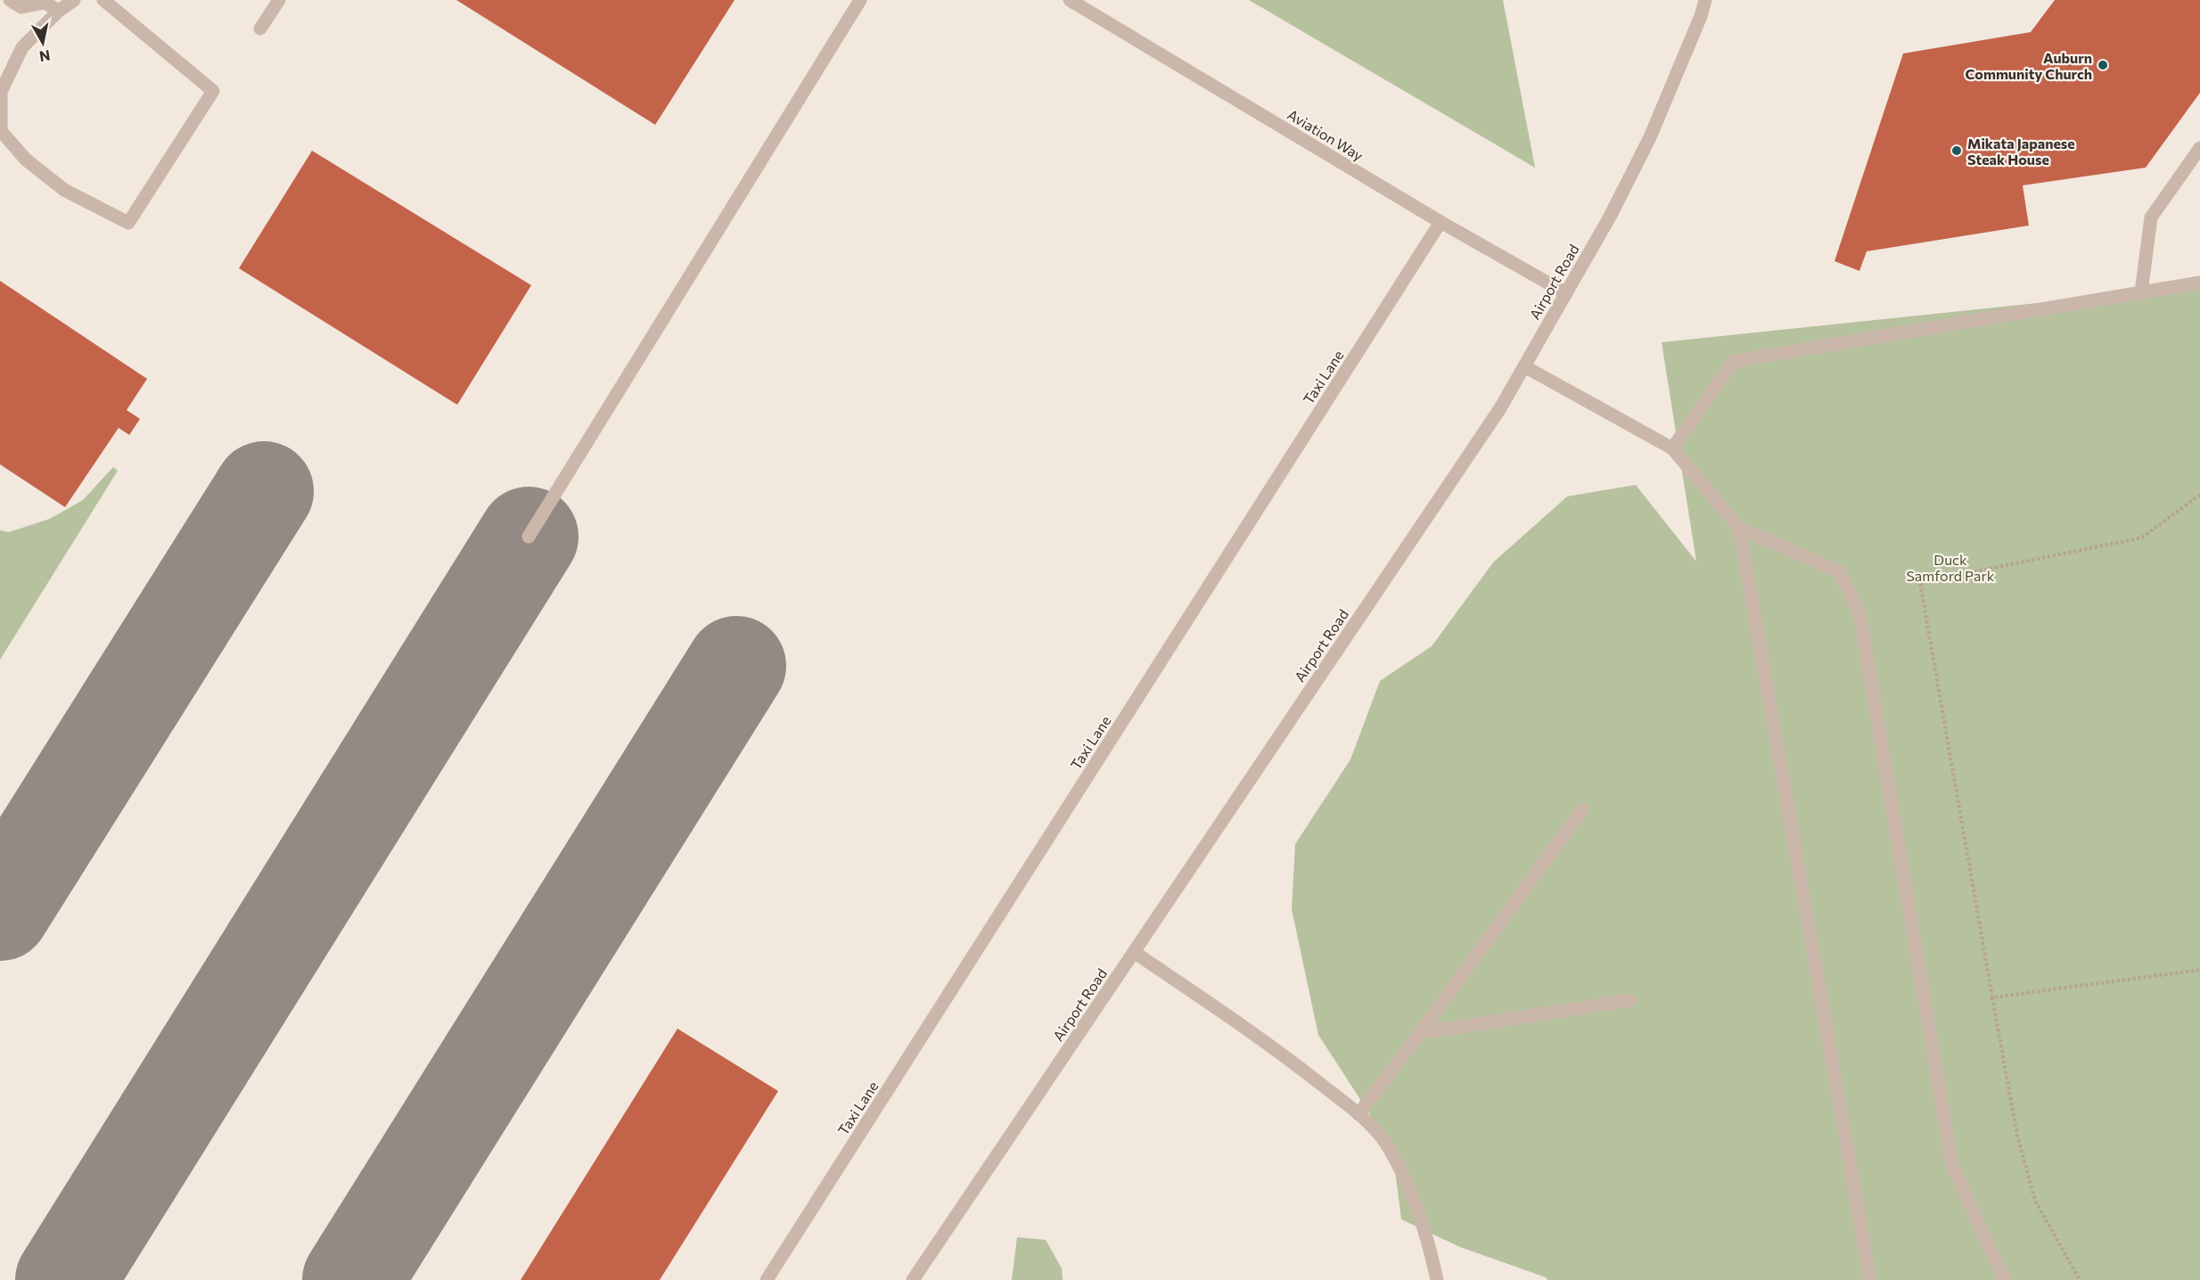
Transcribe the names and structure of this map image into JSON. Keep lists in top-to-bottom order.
{
  "streets": {
    "street": ["Aviation Way", "Airport Road", "Taxi Lane"]
  },
  "crossings": [
    ["Aviation Way", "Airport Road"],
    ["Aviation Way", "Taxi Lane"]
  ],
  "parks": ["Duck Samford Park"],
  "places": ["Auburn Community Church", "Mikata Japanese Steak House"],
  "north": "bottom"
}
